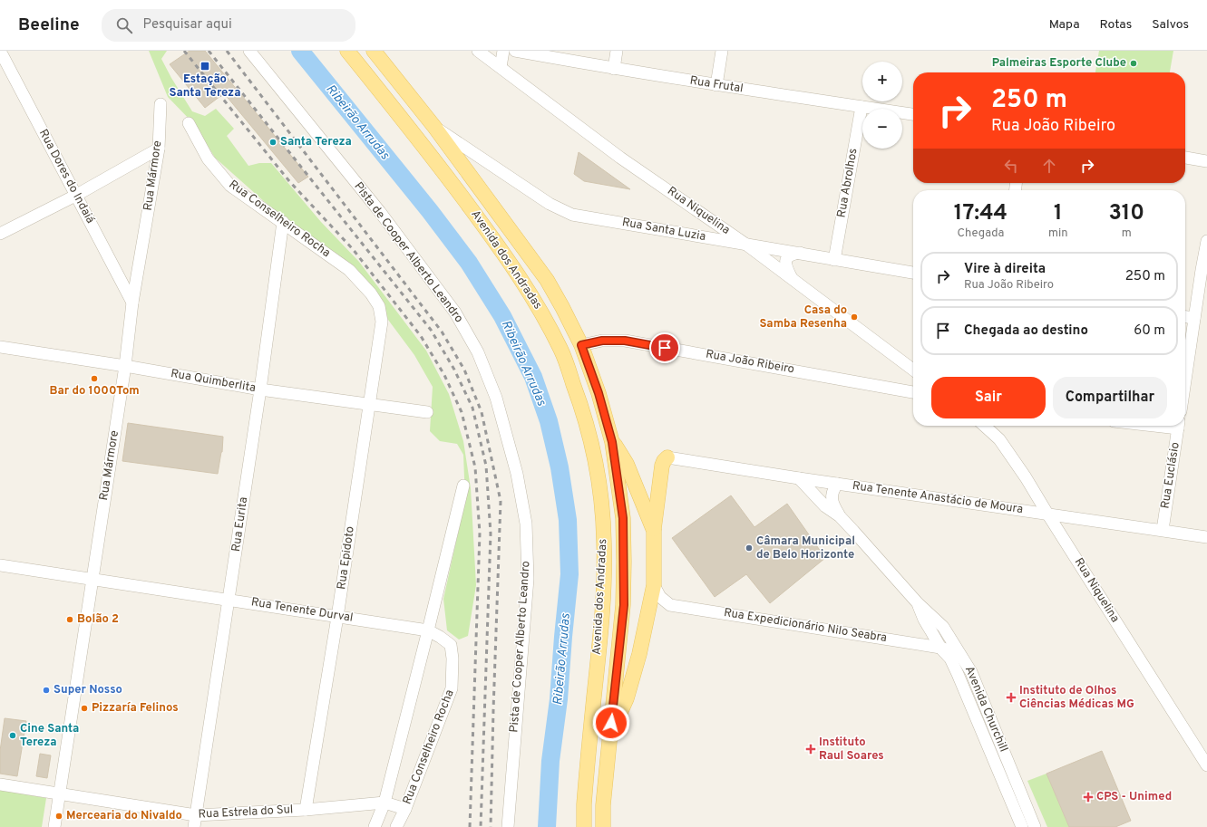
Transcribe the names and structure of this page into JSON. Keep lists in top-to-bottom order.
{
  "streets": {
    "main road": ["Avenida dos Andradas"],
    "street": [
      "Rua Frutal",
      "Rua Mármore",
      "Rua Dores do Indaiá",
      "Rua Abrolhos",
      "Rua Niquelina",
      "Rua Conselheiro Rocha",
      "Rua Santa Luzia",
      "Pista de Cooper Alberto Leandro",
      "Rua João Ribeiro",
      "Rua Quimberlita",
      "Rua Euclásio",
      "Rua Tenente Anastácio de Moura",
      "Rua Eurita",
      "Rua Epidoto",
      "Rua Tenente Durval",
      "Rua Expedicionário Nilo Seabra",
      "Avenida Churchill",
      "Rua Estrela do Sul"
    ]
  },
  "crossings": [
    ["Rua Frutal", "Rua Abrolhos"],
    ["Rua Mármore", "Rua Dores do Indaiá"],
    ["Rua Mármore", "Rua Quimberlita"],
    ["Rua Mármore", "Rua Tenente Durval"],
    ["Rua Mármore", "Rua Estrela do Sul"],
    ["Rua Abrolhos", "Rua Santa Luzia"],
    ["Rua Niquelina", "Rua Santa Luzia"],
    ["Rua Niquelina", "Rua Tenente Anastácio de Moura"],
    ["Rua Conselheiro Rocha", "Rua Eurita"],
    ["Rua Conselheiro Rocha", "Rua Epidoto"],
    ["Rua Conselheiro Rocha", "Rua Tenente Durval"],
    ["Rua Conselheiro Rocha", "Rua Estrela do Sul"],
    ["Rua Santa Luzia", "Avenida dos Andradas"],
    ["Avenida dos Andradas", "Rua João Ribeiro"],
    ["Rua Quimberlita", "Rua Eurita"],
    ["Rua Quimberlita", "Rua Epidoto"],
    ["Rua Euclásio", "Rua Tenente Anastácio de Moura"],
    ["Rua Tenente Anastácio de Moura", "Avenida Churchill"],
    ["Rua Eurita", "Rua Tenente Durval"],
    ["Rua Eurita", "Rua Estrela do Sul"],
    ["Rua Epidoto", "Rua Tenente Durval"],
    ["Rua Epidoto", "Rua Estrela do Sul"],
    ["Rua Expedicionário Nilo Seabra", "Avenida Churchill"]
  ],
  "water": ["Ribeirão Arrudas"],
  "places": {
    "other": [
      "Palmeiras Esporte Clube",
      "Santa Tereza",
      "Casa do Samba Resenha",
      "Bar do 1000Tom",
      "Câmara Municipal de Belo Horizonte",
      "Bolão 2",
      "Super Nosso",
      "Pizzaría Felinos",
      "Cine Santa Tereza",
      "Mercearia do Nivaldo"
    ],
    "transit": ["Estação Santa Tereza"],
    "health": ["Instituto de Olhos Ciências Médicas MG", "Instituto Raul Soares", "CPS - Unimed"]
  },
  "page": {
    "header": "Beeline",
    "search": "Pesquisar aqui",
    "nav": ["Mapa", "Rotas", "Salvos"],
    "map_buttons": ["+", "−"],
    "turn": ["250 m", "Rua João Ribeiro"],
    "eta": [
      "17:44",
      "Chegada",
      "1",
      "min",
      "310",
      "m"
    ],
    "list": [
      {
        "name": "Vire à direita",
        "note": "Rua João Ribeiro",
        "value": "250 m"
      },
      {
        "name": "Chegada ao destino",
        "value": "60 m"
      }
    ],
    "buttons": ["Sair", "Compartilhar"]
  }
}
